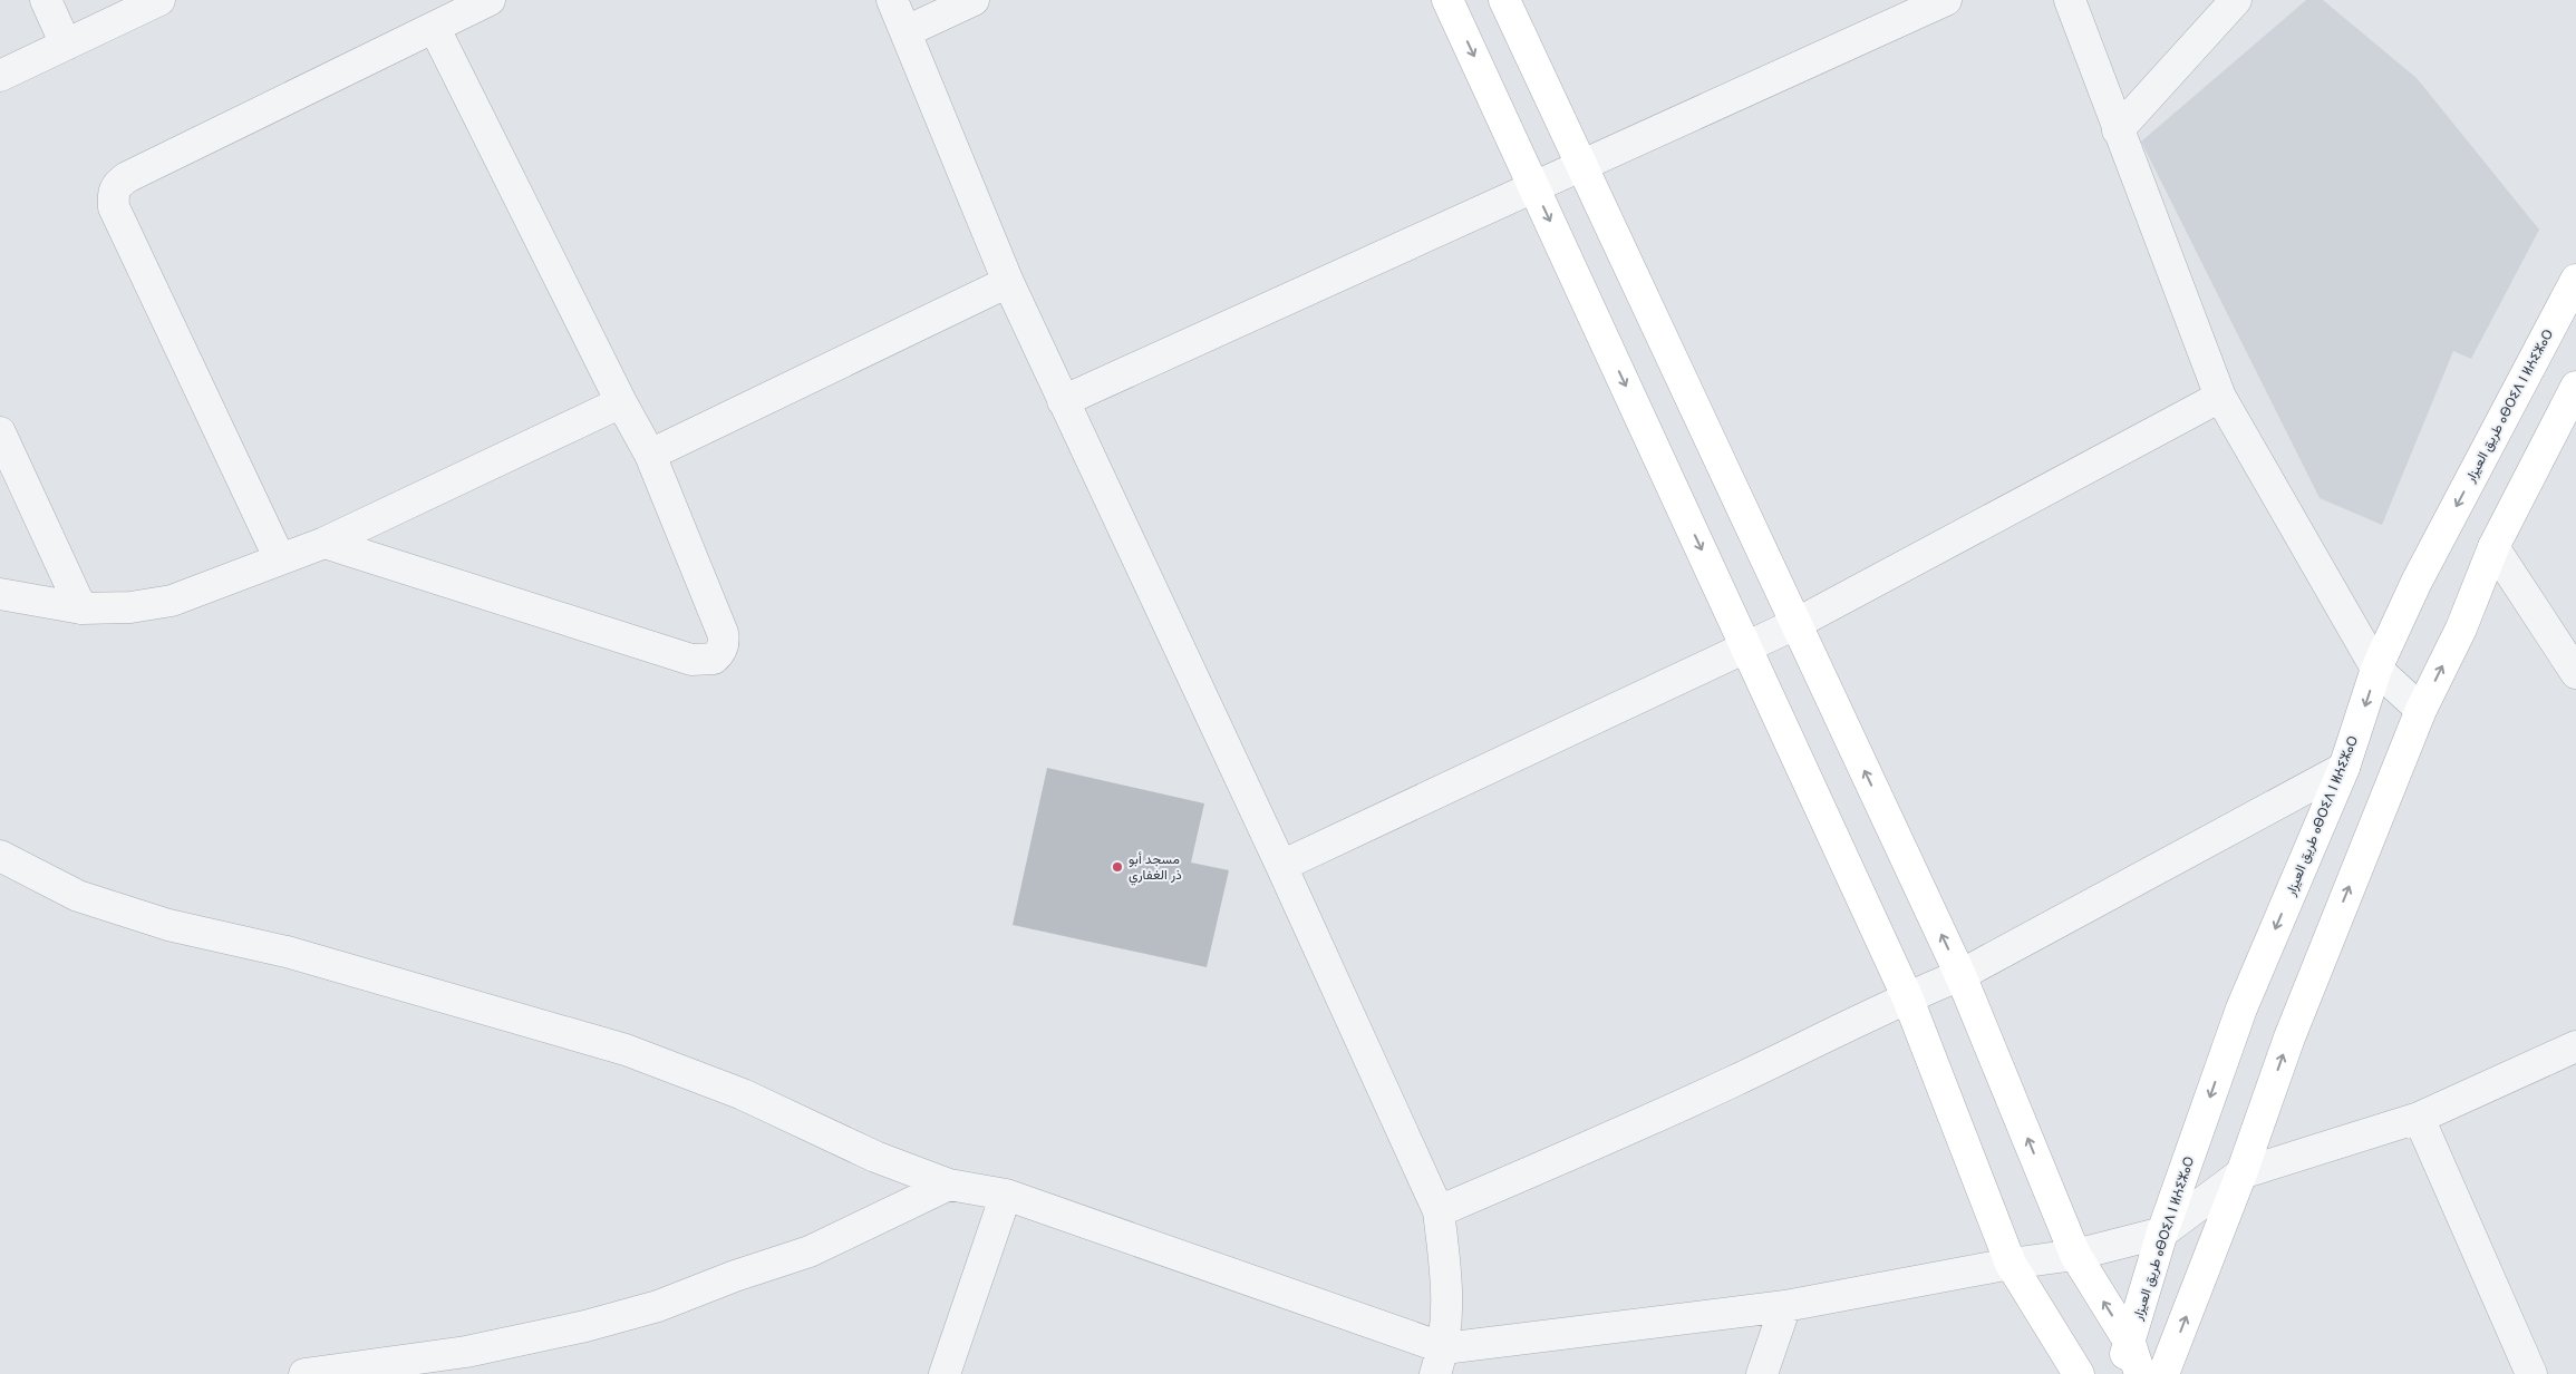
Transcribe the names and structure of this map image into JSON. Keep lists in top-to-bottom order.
{
  "streets": {
    "main road": ["طريق العيزار ⴰⴱⵔⵉⴷ ⵏ ⵍⵄⵉⵣⴰⵔ"]
  },
  "places": ["مسجد أبو ذر الغفاري"]
}
